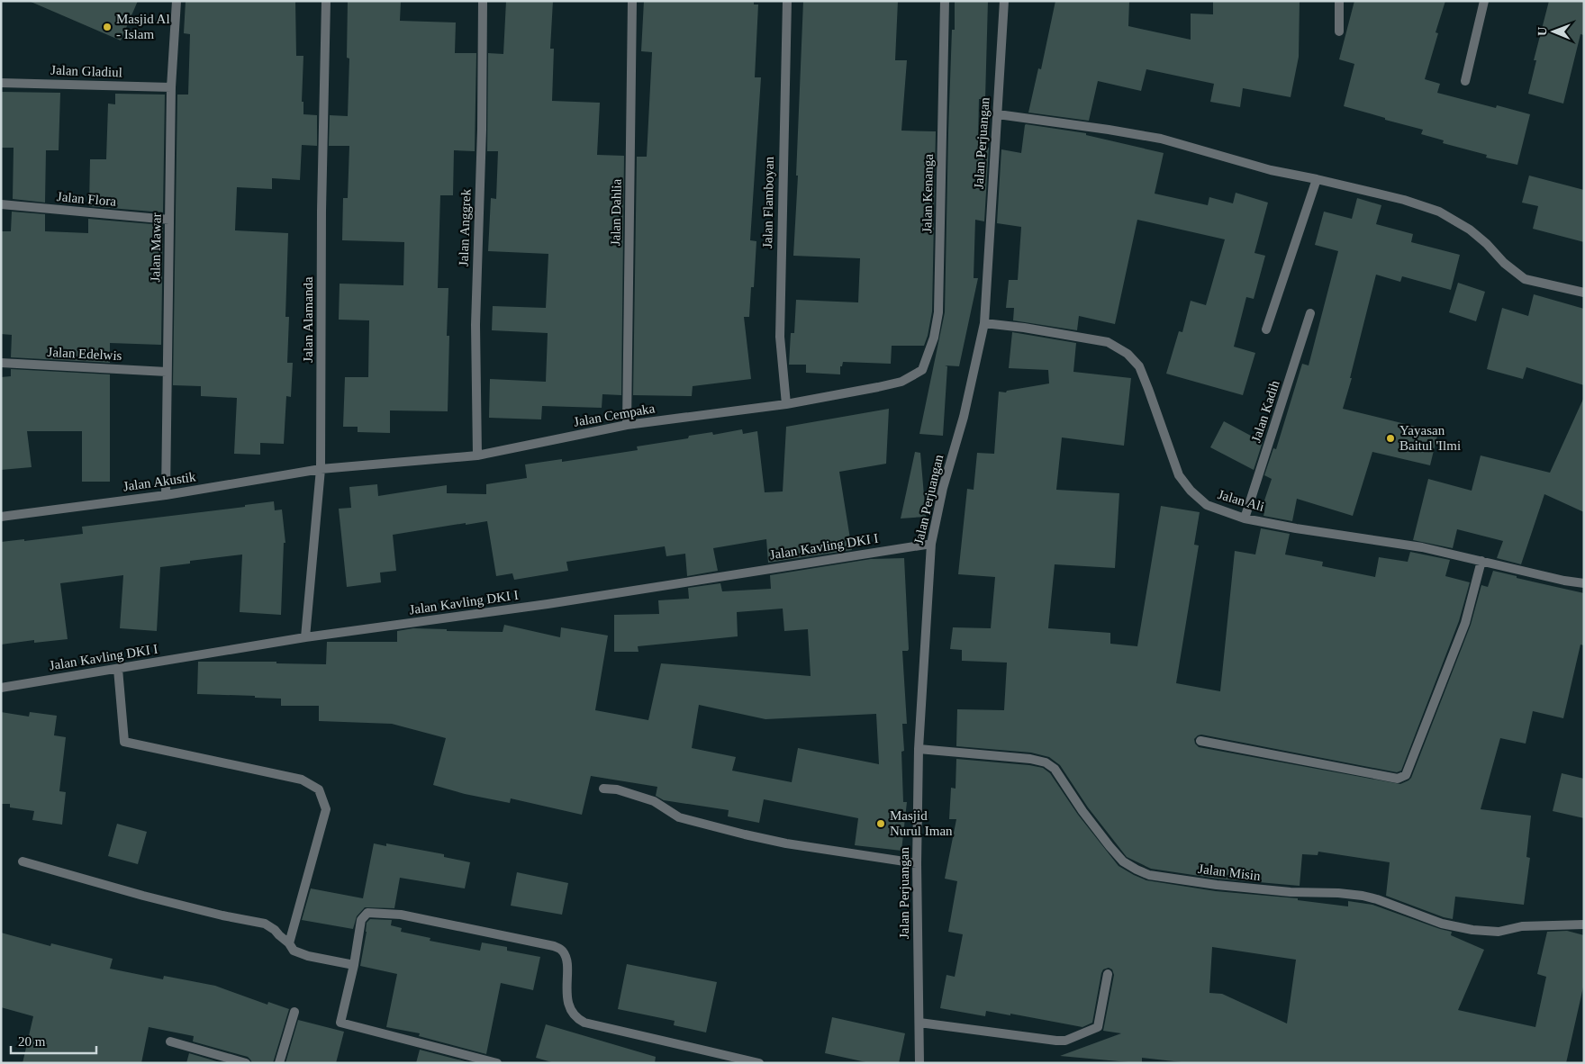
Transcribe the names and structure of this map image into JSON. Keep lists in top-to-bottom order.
{
  "streets": {
    "street": [
      "Jalan Gladiul",
      "Jalan Perjuangan",
      "Jalan Kenanga",
      "Jalan Flora",
      "Jalan Flamboyan",
      "Jalan Dahlia",
      "Jalan Anggrek",
      "Jalan Mawar",
      "Jalan Alamanda",
      "Jalan Edelwis",
      "Jalan Kadih",
      "Jalan Cempaka",
      "Jalan Akustik",
      "Jalan Ali",
      "Jalan Kavling DKI I",
      "Jalan Misin"
    ]
  },
  "crossings": [
    ["Jalan Gladiul", "Jalan Mawar"],
    ["Jalan Perjuangan", "Jalan Ali"],
    ["Jalan Perjuangan", "Jalan Kavling DKI I"],
    ["Jalan Perjuangan", "Jalan Misin"],
    ["Jalan Kenanga", "Jalan Cempaka"],
    ["Jalan Flora", "Jalan Mawar"],
    ["Jalan Flamboyan", "Jalan Cempaka"],
    ["Jalan Dahlia", "Jalan Cempaka"],
    ["Jalan Anggrek", "Jalan Cempaka"],
    ["Jalan Mawar", "Jalan Edelwis"],
    ["Jalan Mawar", "Jalan Akustik"],
    ["Jalan Alamanda", "Jalan Cempaka"],
    ["Jalan Alamanda", "Jalan Akustik"],
    ["Jalan Alamanda", "Jalan Kavling DKI I"],
    ["Jalan Kadih", "Jalan Ali"],
    ["Jalan Cempaka", "Jalan Akustik"]
  ],
  "places": ["Masjid Al - Islam", "Yayasan Baitul 'Ilmi", "Masjid Nurul Iman"],
  "scale_bar": "20 m",
  "north": "left"
}
